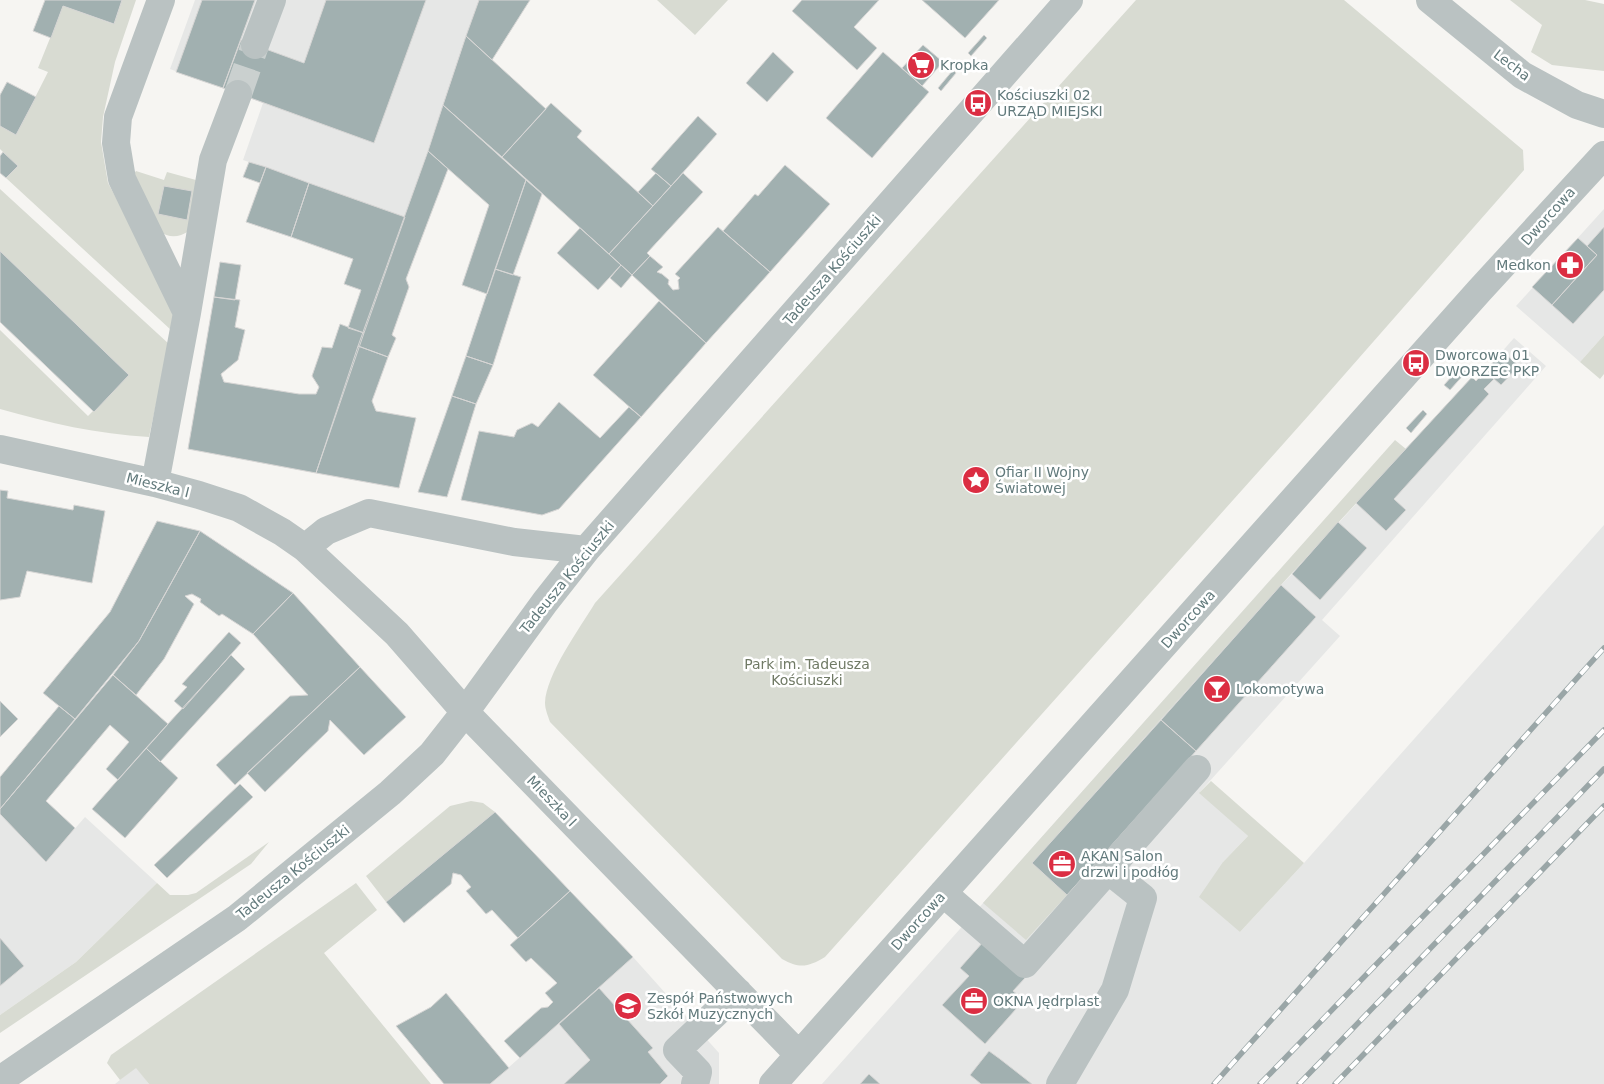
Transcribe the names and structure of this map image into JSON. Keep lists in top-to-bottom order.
{
  "streets": {
    "street": [
      "Lecha",
      "Dworcowa",
      "Tadeusza Kościuszki",
      "Mieszka I"
    ]
  },
  "crossings": [
    ["Dworcowa", "Mieszka I"],
    ["Tadeusza Kościuszki", "Mieszka I"]
  ],
  "parks": ["Park im. Tadeusza Kościuszki"],
  "places": {
    "supermarket": ["Kropka"],
    "bus stop": ["Kościuszki 02 URZĄD MIEJSKI", "Dworcowa 01 DWORZEC PKP"],
    "pharmacy": ["Medkon"],
    "place": ["Ofiar II Wojny Światowej"],
    "bar": ["Lokomotywa"],
    "office": ["AKAN Salon drzwi i podłóg", "OKNA Jędrplast"],
    "school or university": ["Zespół Państwowych Szkół Muzycznych"]
  }
}
